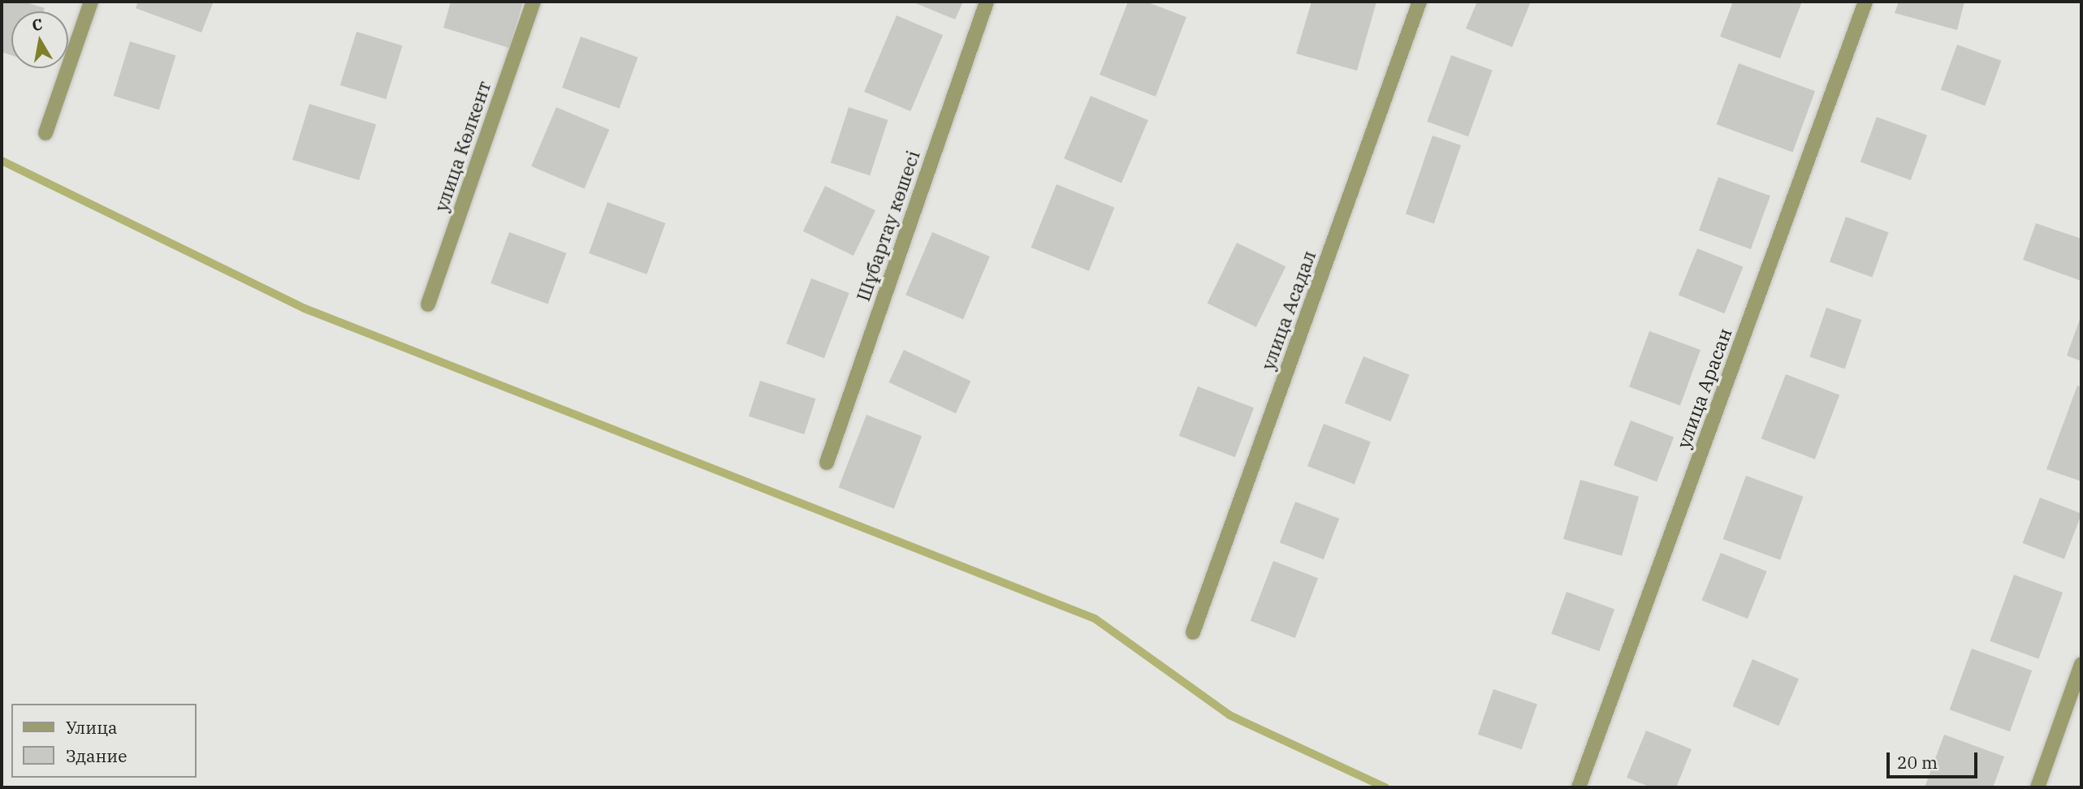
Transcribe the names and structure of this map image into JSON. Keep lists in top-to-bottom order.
{
  "streets": {
    "street": [
      "улица Көлкент",
      "Шұбартау көшесі",
      "улица Асадал",
      "улица Арасан"
    ]
  },
  "legend": ["Улица", "Здание"],
  "scale_bar": "20 m",
  "north": "top"
}
